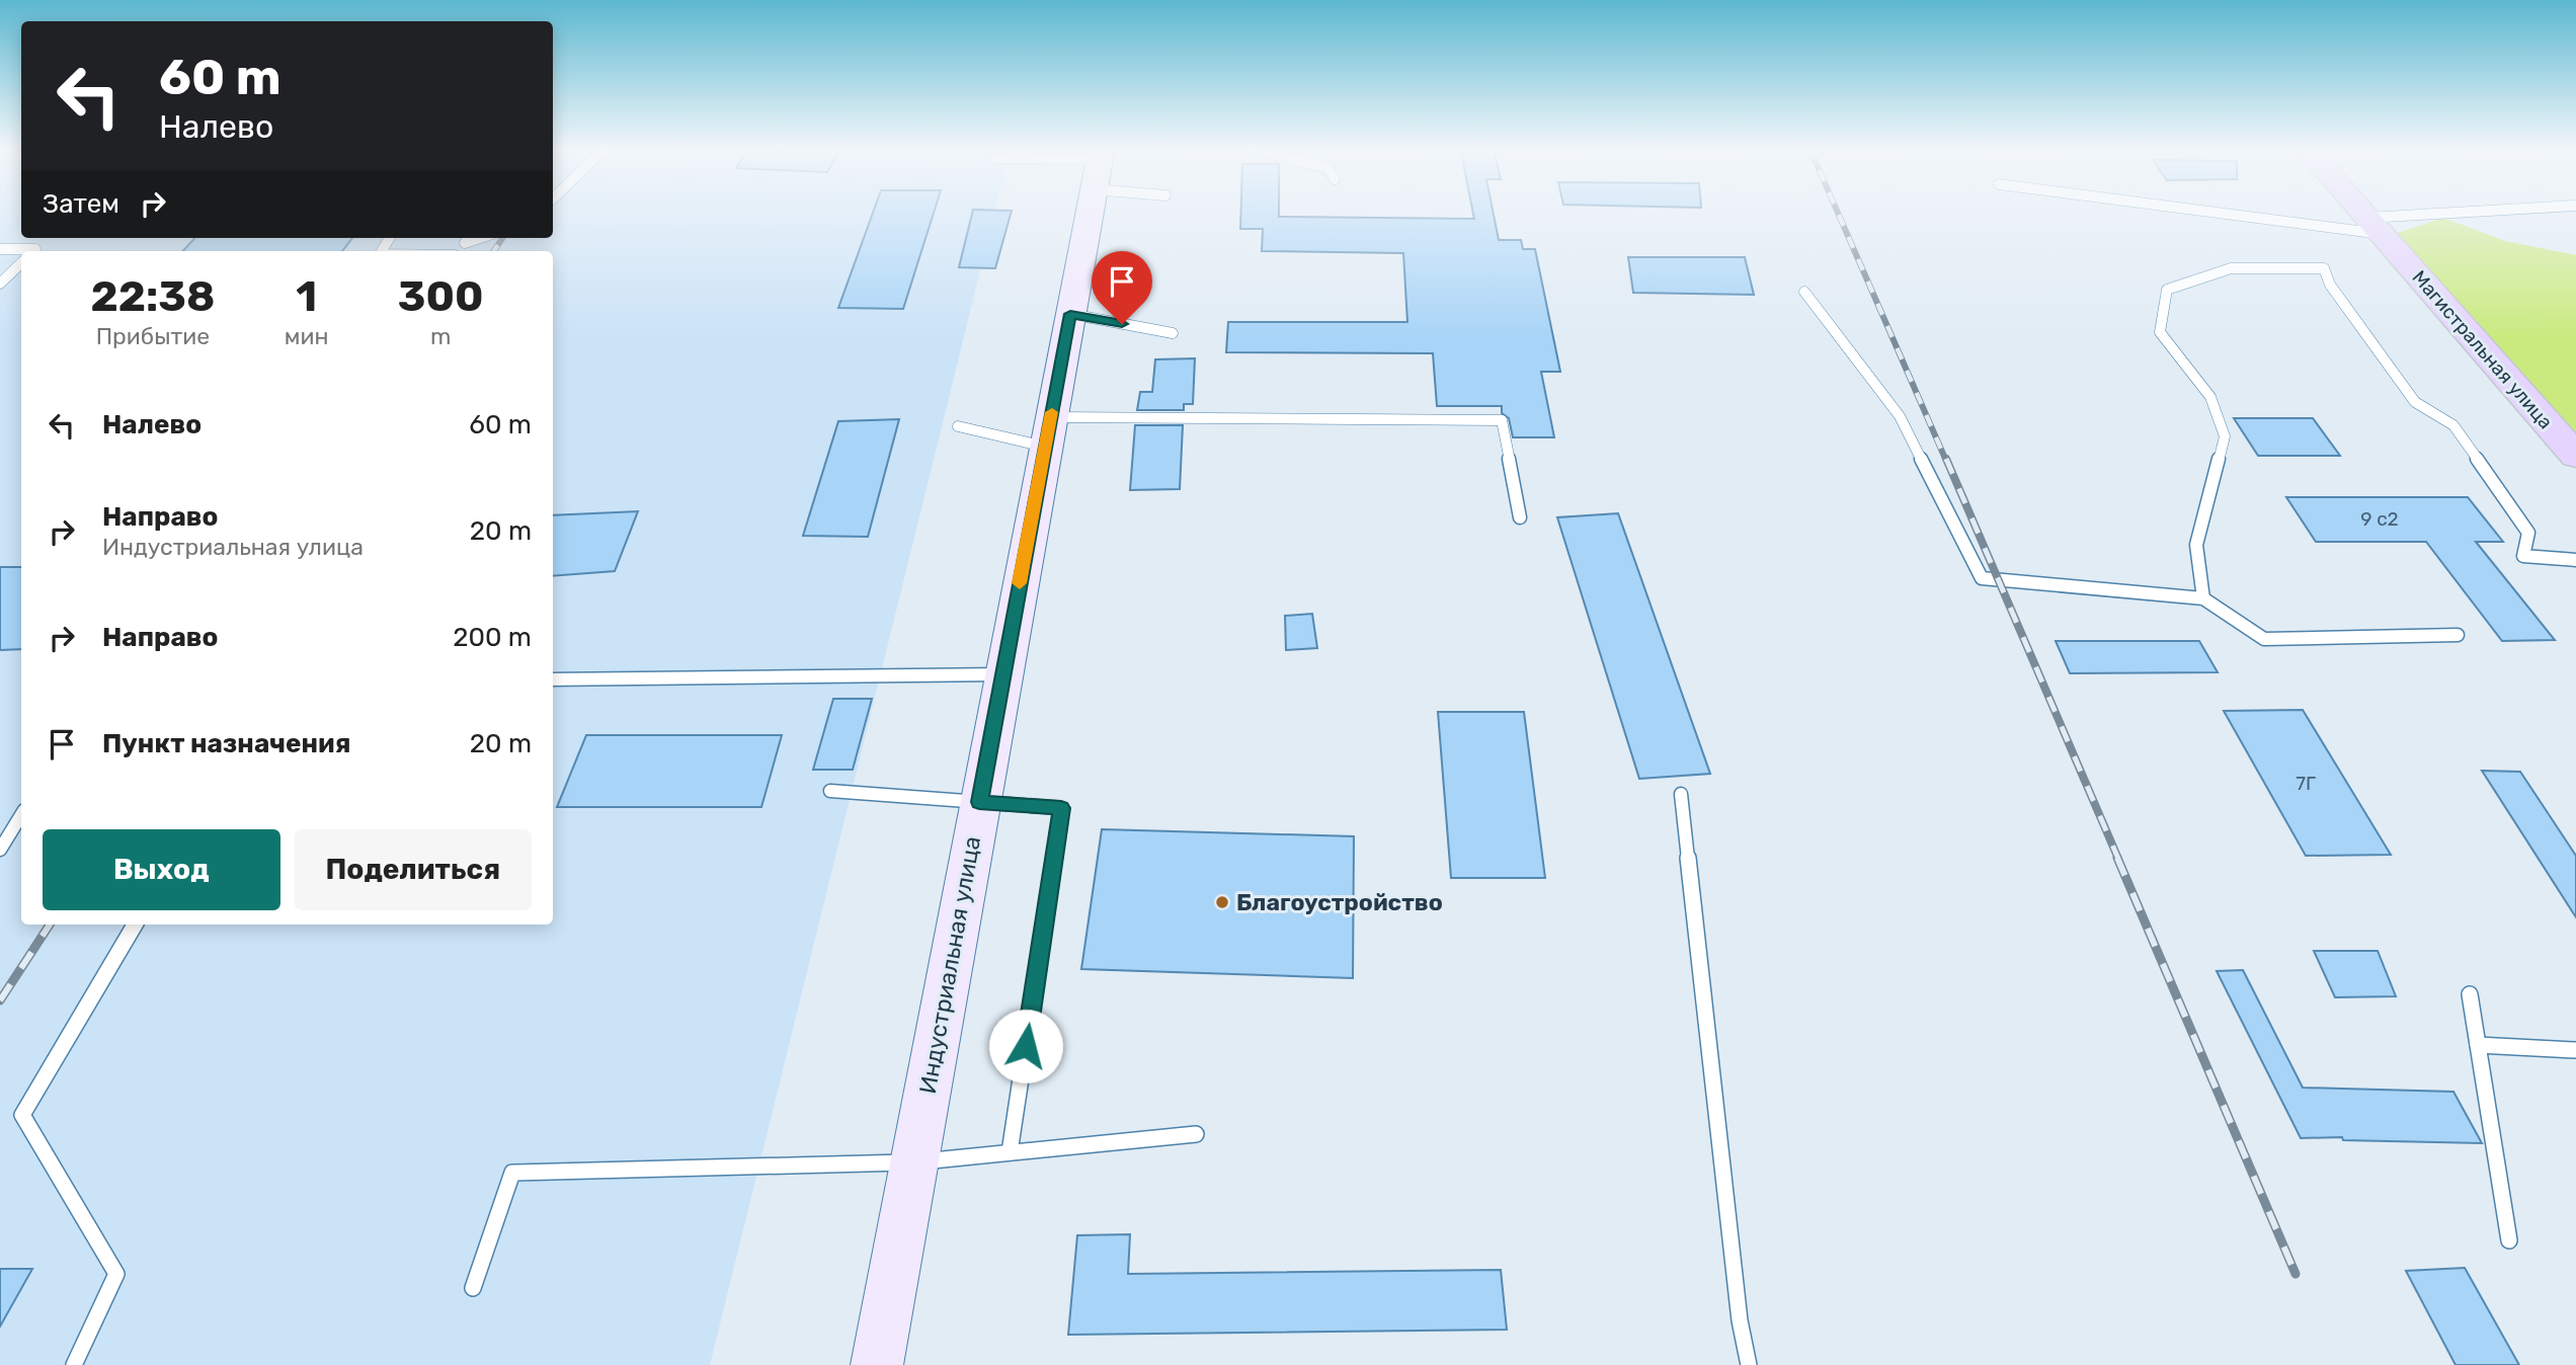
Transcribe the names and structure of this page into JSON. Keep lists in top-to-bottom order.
{
  "streets": {
    "main road": ["Магистральная улица", "Индустриальная улица"]
  },
  "places": ["Благоустройство"],
  "house_numbers": ["9 с2", "7Г"],
  "page": {
    "turn": ["60 m", "Налево"],
    "then": "Затем",
    "eta": [
      "22:38",
      "Прибытие",
      "1",
      "мин",
      "300",
      "m"
    ],
    "list": [
      {
        "name": "Налево",
        "value": "60 m"
      },
      {
        "name": "Направо",
        "note": "Индустриальная улица",
        "value": "20 m"
      },
      {
        "name": "Направо",
        "value": "200 m"
      },
      {
        "name": "Пункт назначения",
        "value": "20 m"
      }
    ],
    "buttons": ["Выход", "Поделиться"]
  }
}
